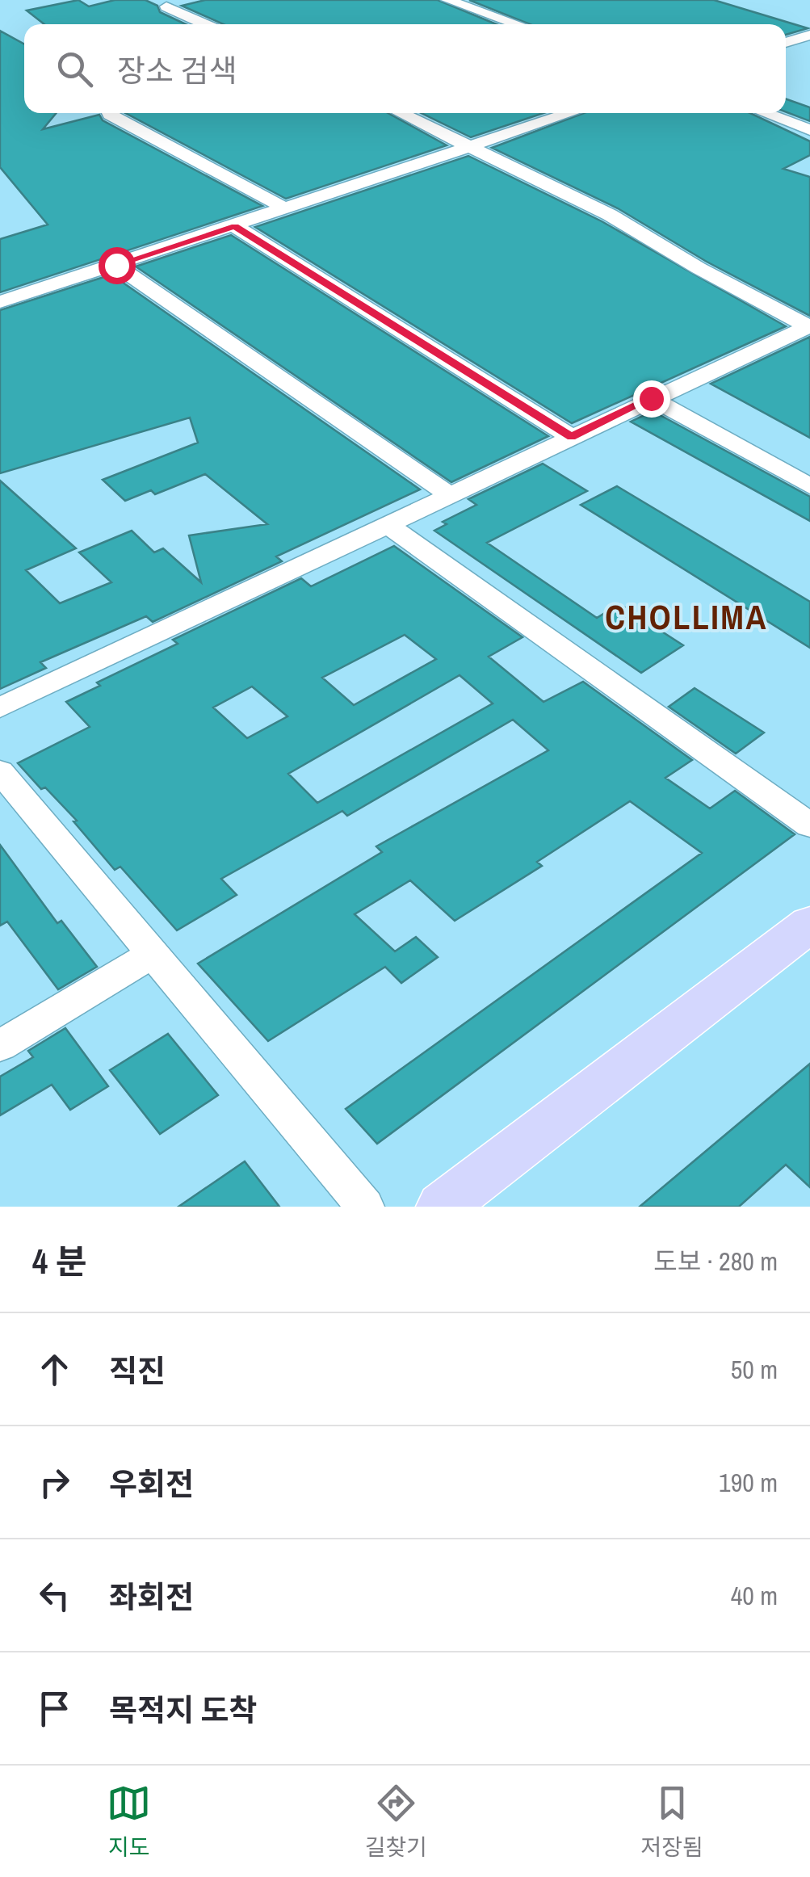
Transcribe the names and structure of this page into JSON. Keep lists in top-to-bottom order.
{
  "districts": ["CHOLLIMA"],
  "page": {
    "search": "장소 검색",
    "heading": ["4 분", "도보 · 280 m"],
    "list": [
      ["직진", "50 m"],
      ["우회전", "190 m"],
      ["좌회전", "40 m"],
      "목적지 도착"
    ],
    "nav": ["지도", "길찾기", "저장됨"]
  }
}
